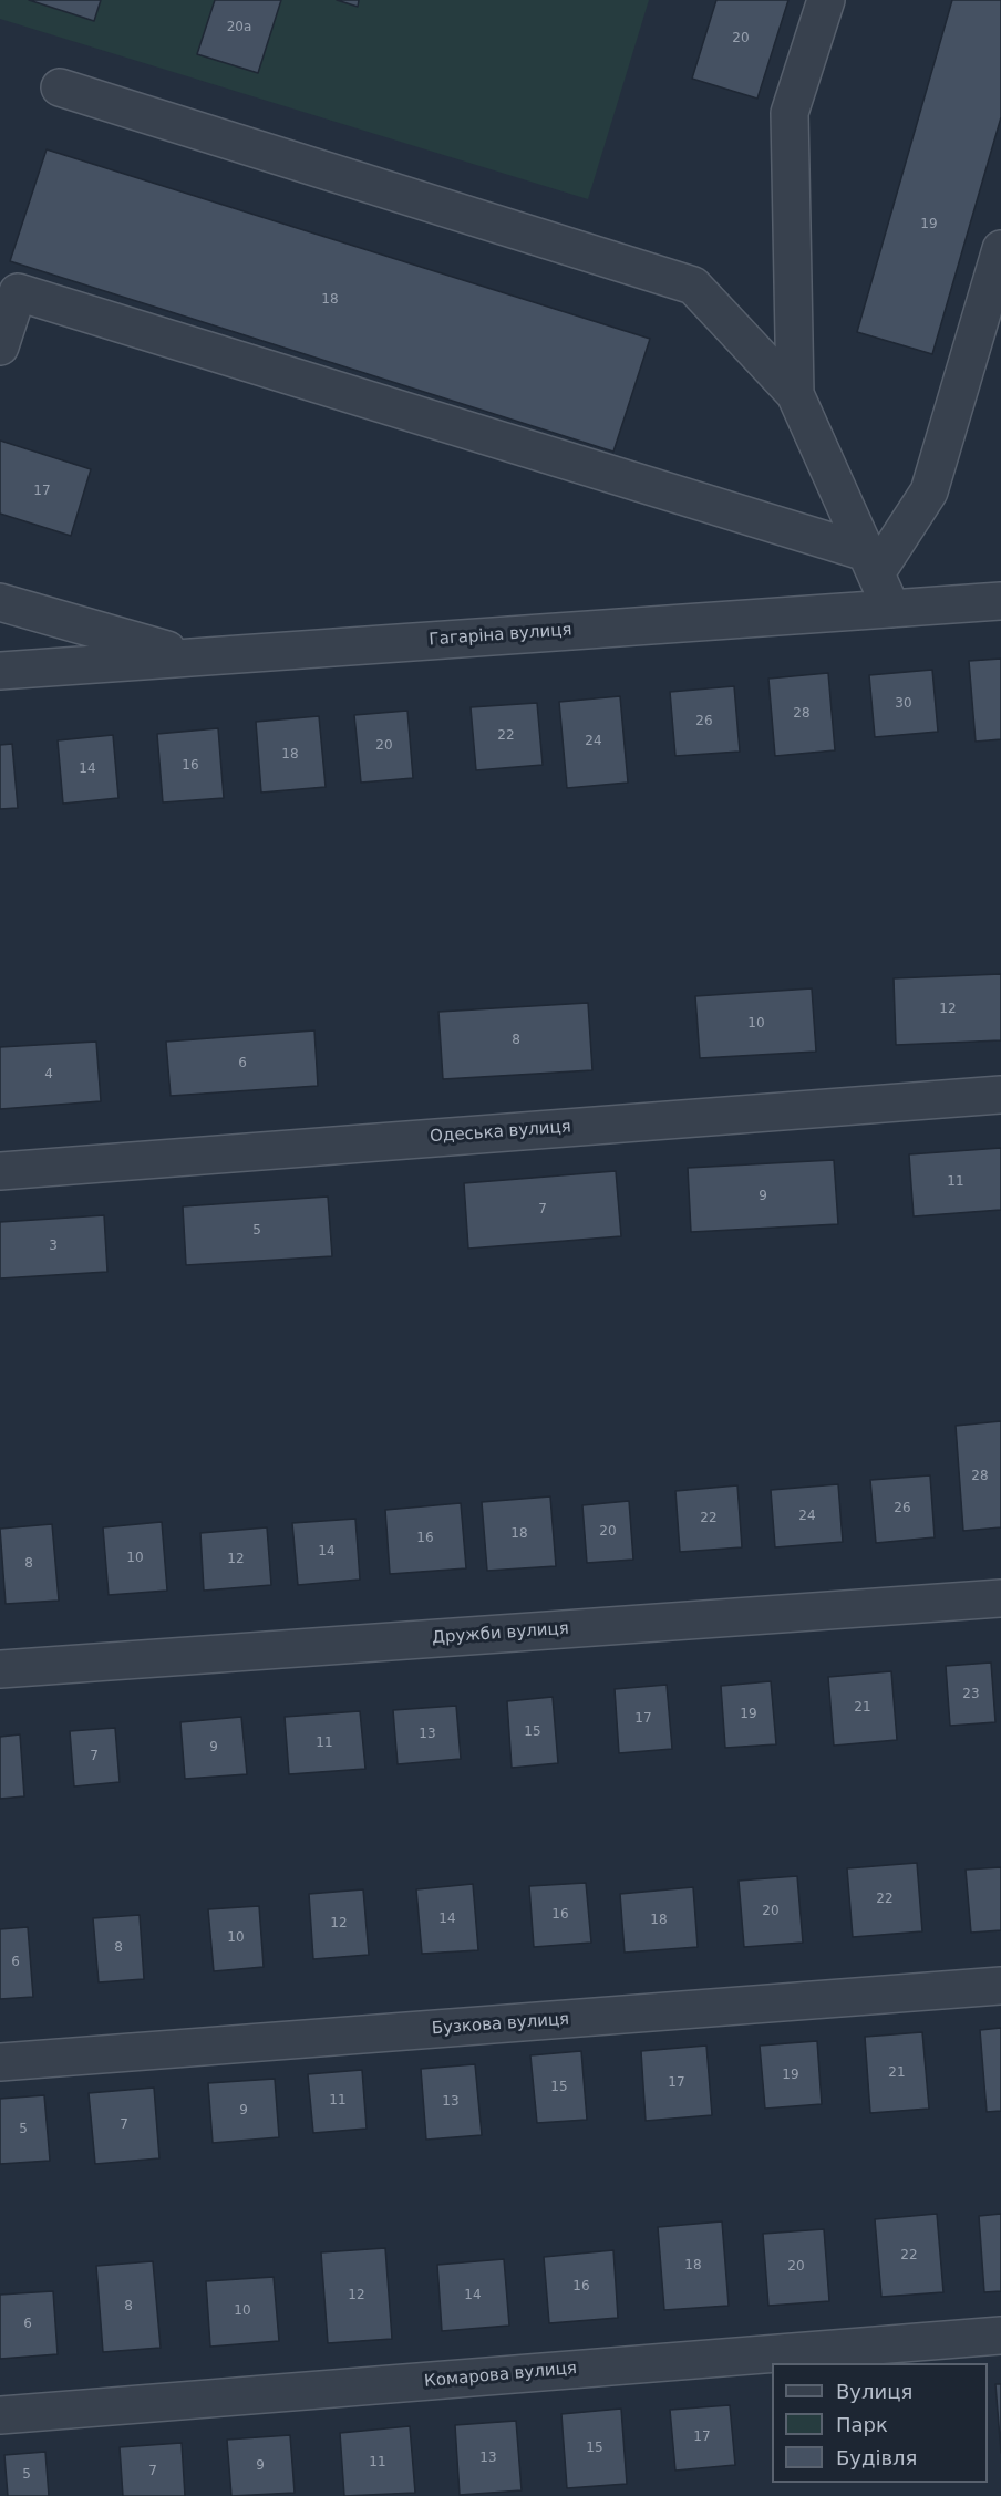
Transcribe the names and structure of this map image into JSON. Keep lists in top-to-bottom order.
{
  "streets": {
    "street": [
      "Гагаріна вулиця",
      "Одеська вулиця",
      "Дружби вулиця",
      "Бузкова вулиця",
      "Комарова вулиця"
    ]
  },
  "house_numbers": [
    "20а",
    "20",
    "19",
    "18",
    "17",
    "30",
    "28",
    "26",
    "22",
    "24",
    "20",
    "18",
    "16",
    "14",
    "12",
    "10",
    "8",
    "6",
    "4",
    "11",
    "9",
    "7",
    "5",
    "3",
    "28",
    "26",
    "24",
    "22",
    "20",
    "18",
    "16",
    "14",
    "10",
    "12",
    "8",
    "23",
    "21",
    "19",
    "17",
    "15",
    "13",
    "11",
    "9",
    "7",
    "22",
    "20",
    "16",
    "14",
    "18",
    "12",
    "10",
    "8",
    "6",
    "21",
    "19",
    "17",
    "15",
    "11",
    "13",
    "9",
    "7",
    "5",
    "22",
    "18",
    "20",
    "16",
    "12",
    "14",
    "8",
    "10",
    "6",
    "17",
    "15",
    "13",
    "11",
    "9",
    "7",
    "5"
  ],
  "legend": ["Вулиця", "Парк", "Будівля"]
}
